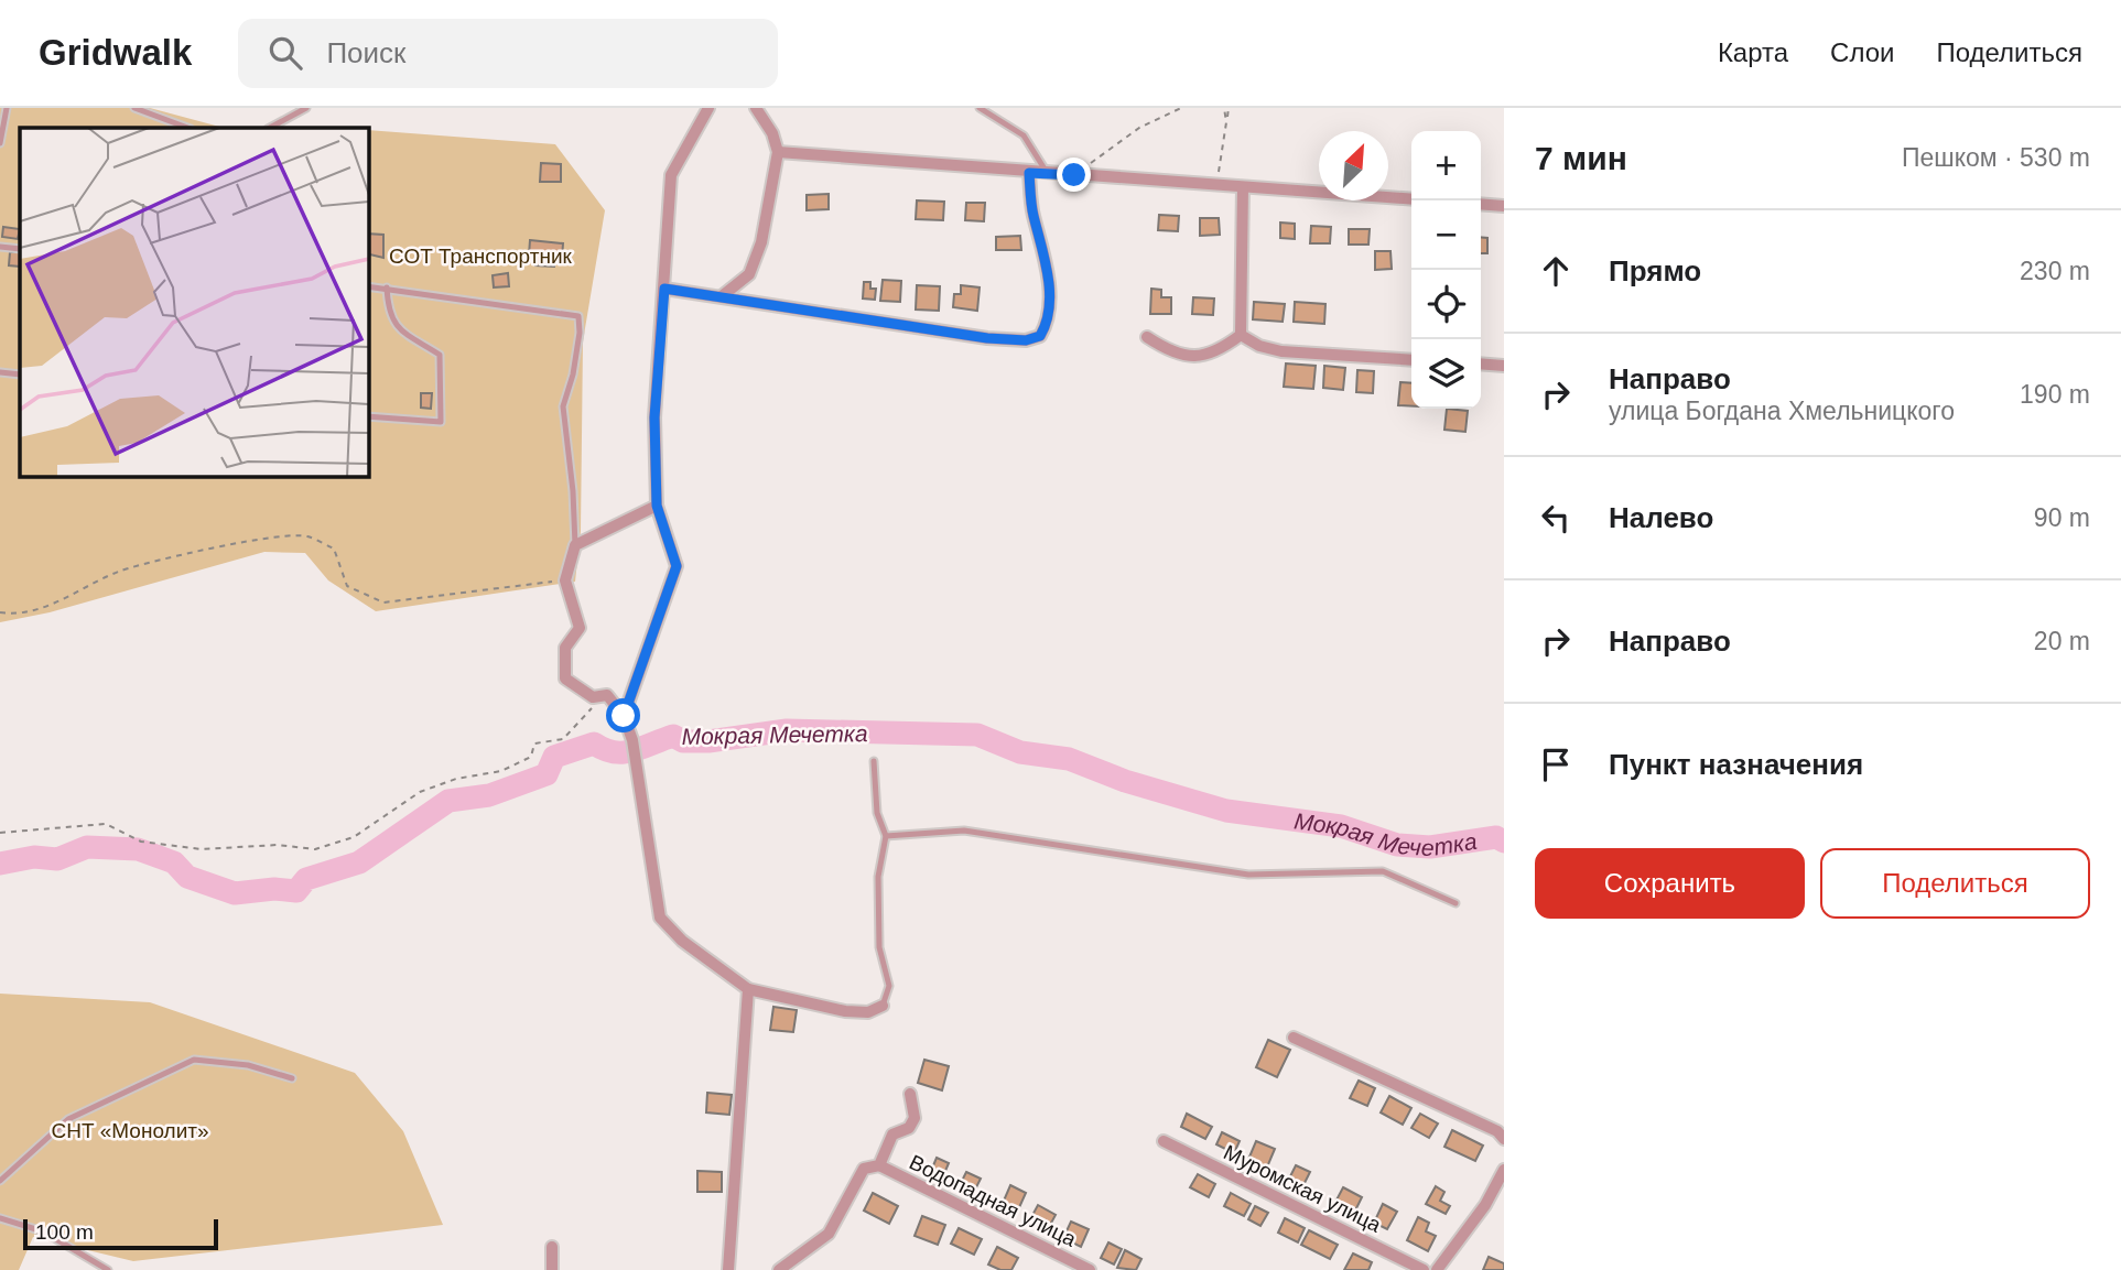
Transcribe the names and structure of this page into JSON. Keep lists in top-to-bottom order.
{
  "streets": {
    "street": ["Муромская улица", "Водопадная улица"]
  },
  "water": ["Мокрая Мечетка"],
  "parks": ["СОТ Транспортник", "СНТ «Монолит»"],
  "scale_bar": "100 m",
  "north": "top right",
  "page": {
    "header": "Gridwalk",
    "search": "Поиск",
    "nav": ["Карта", "Слои", "Поделиться"],
    "heading": ["7 мин", "Пешком · 530 m"],
    "map_buttons": ["+", "−"],
    "list": [
      ["Прямо", "230 m"],
      ["Направо", "улица Богдана Хмельницкого", "190 m"],
      ["Налево", "90 m"],
      ["Направо", "20 m"],
      "Пункт назначения"
    ],
    "buttons": ["Сохранить", "Поделиться"],
    "scale": "100 m"
  }
}
